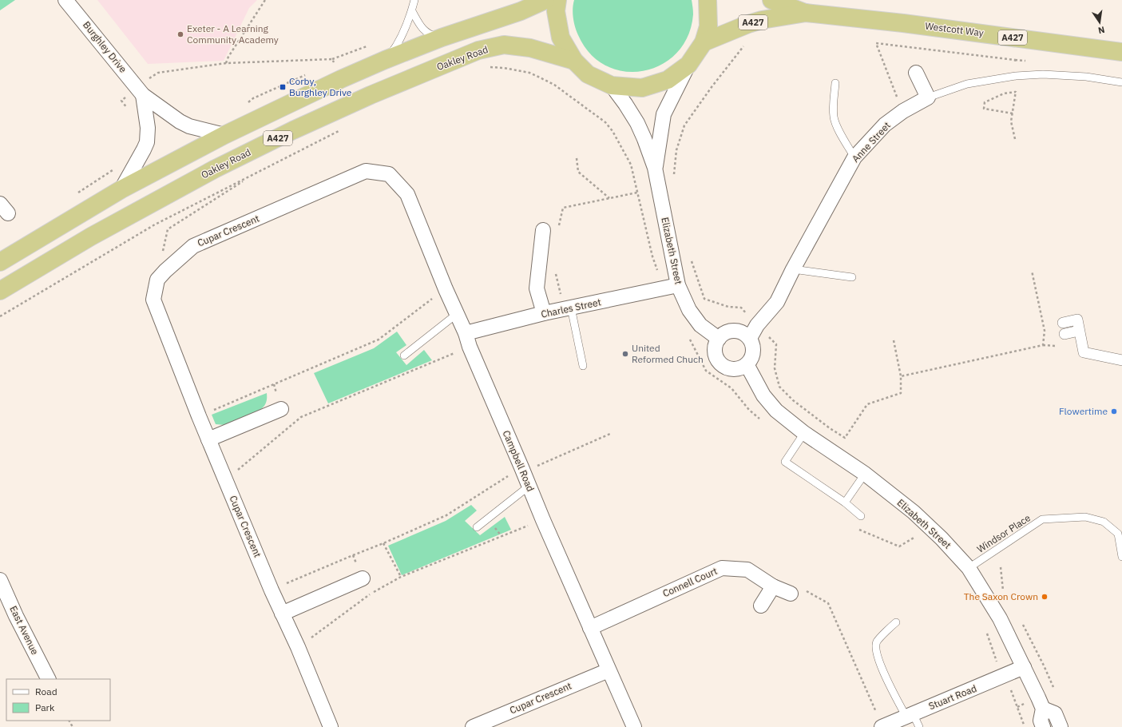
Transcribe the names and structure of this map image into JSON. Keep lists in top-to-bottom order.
{
  "streets": {
    "highway": ["A427", "Westcott Way", "Oakley Road"],
    "street": [
      "Burghley Drive",
      "Anne Street",
      "Cupar Crescent",
      "Elizabeth Street",
      "Charles Street",
      "Campbell Road",
      "Connell Court",
      "East Avenue",
      "Stuart Road"
    ],
    "lane": ["Windsor Place"]
  },
  "crossings": [
    ["A427", "Burghley Drive"],
    ["Anne Street", "Elizabeth Street"],
    ["Cupar Crescent", "Campbell Road"],
    ["Elizabeth Street", "Charles Street"],
    ["Elizabeth Street", "Windsor Place"],
    ["Elizabeth Street", "Stuart Road"],
    ["Charles Street", "Campbell Road"],
    ["Campbell Road", "Connell Court"]
  ],
  "places": {
    "other": [
      "Exeter - A Learning Community Academy",
      "United Reformed Chuch",
      "Flowertime",
      "The Saxon Crown"
    ],
    "transit": ["Corby, Burghley Drive"]
  },
  "legend": ["Road", "Park"],
  "north": "bottom"
}
